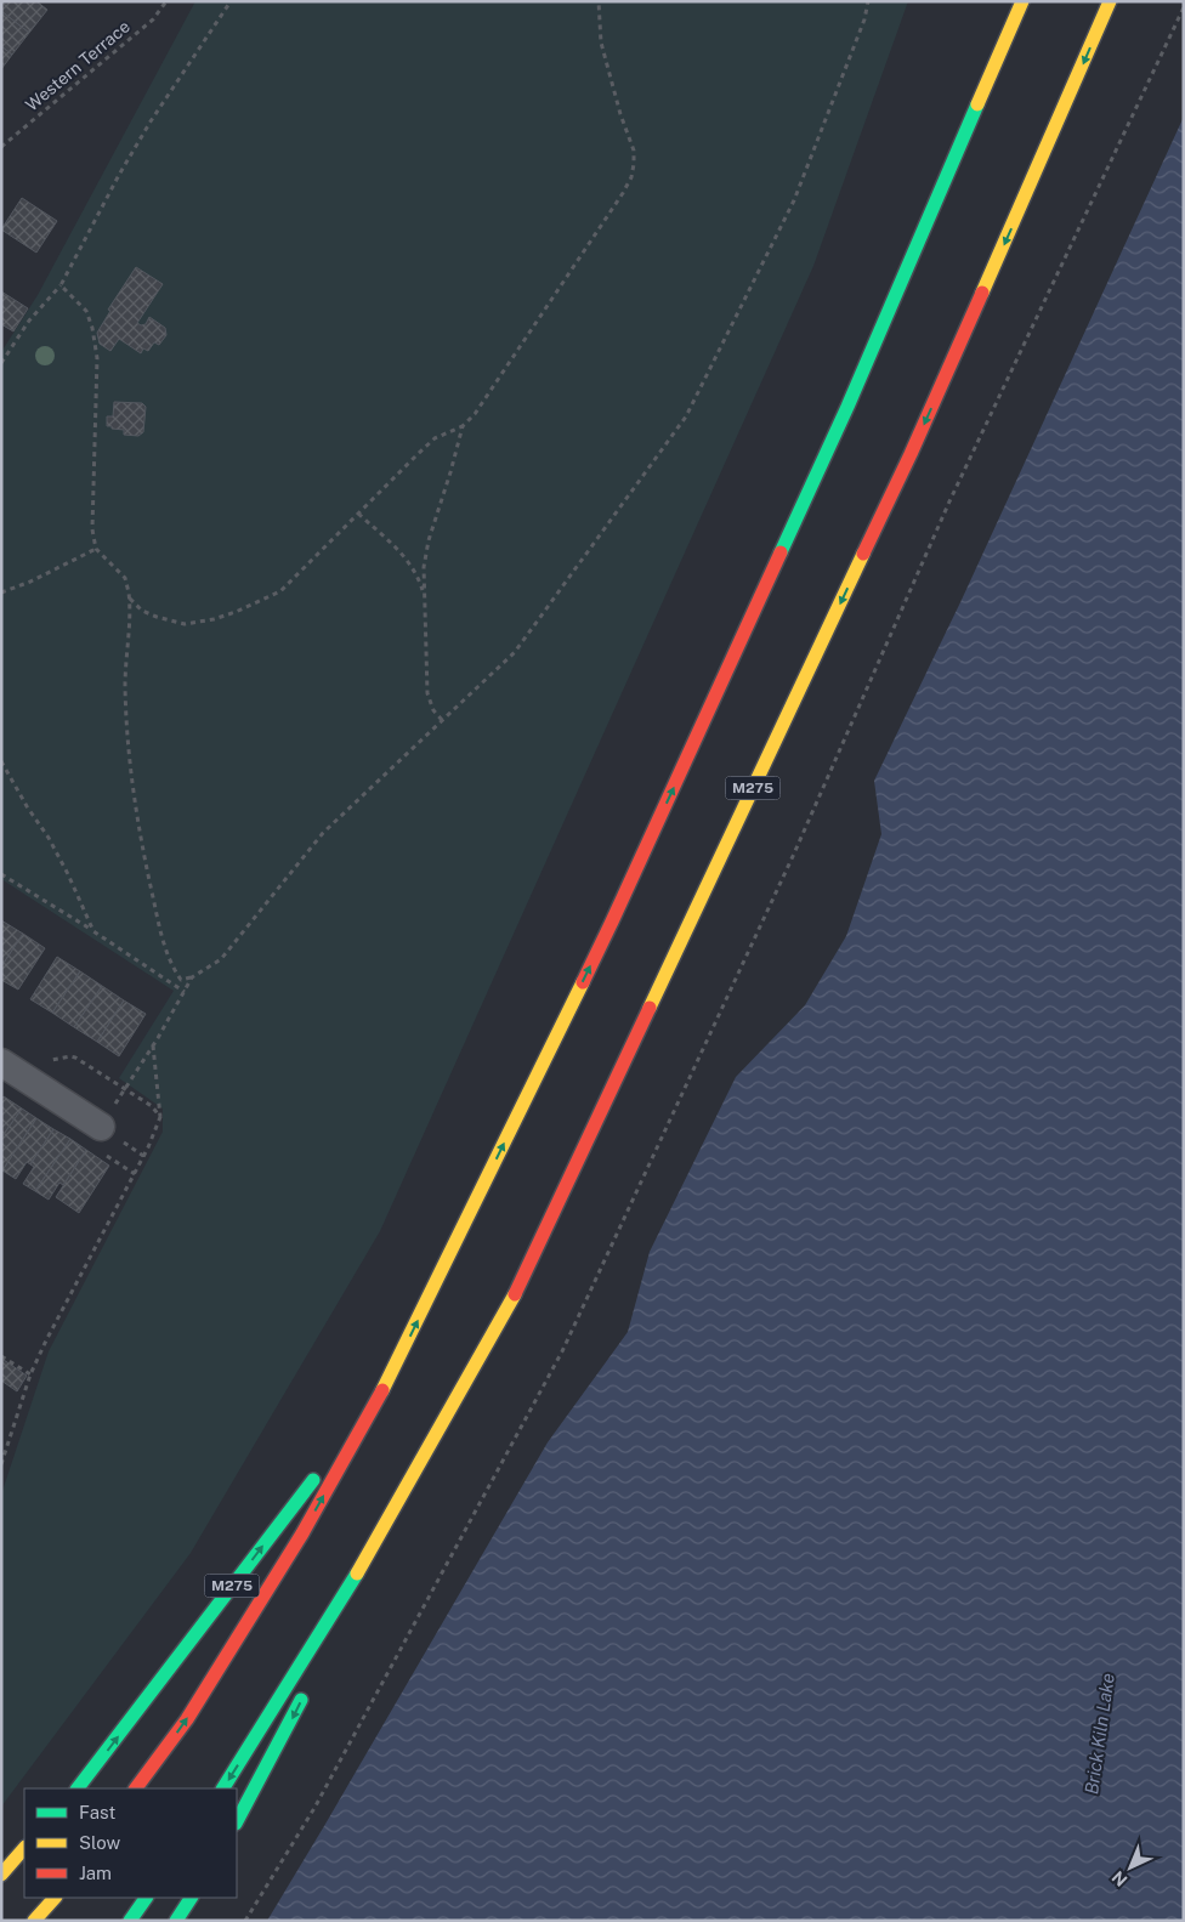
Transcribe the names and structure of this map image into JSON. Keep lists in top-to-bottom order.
{
  "streets": {
    "highway": ["M275"],
    "path": ["Western Terrace"]
  },
  "water": ["Brick Kiln Lake"],
  "legend": ["Fast", "Slow", "Jam"],
  "north": "bottom left"
}
